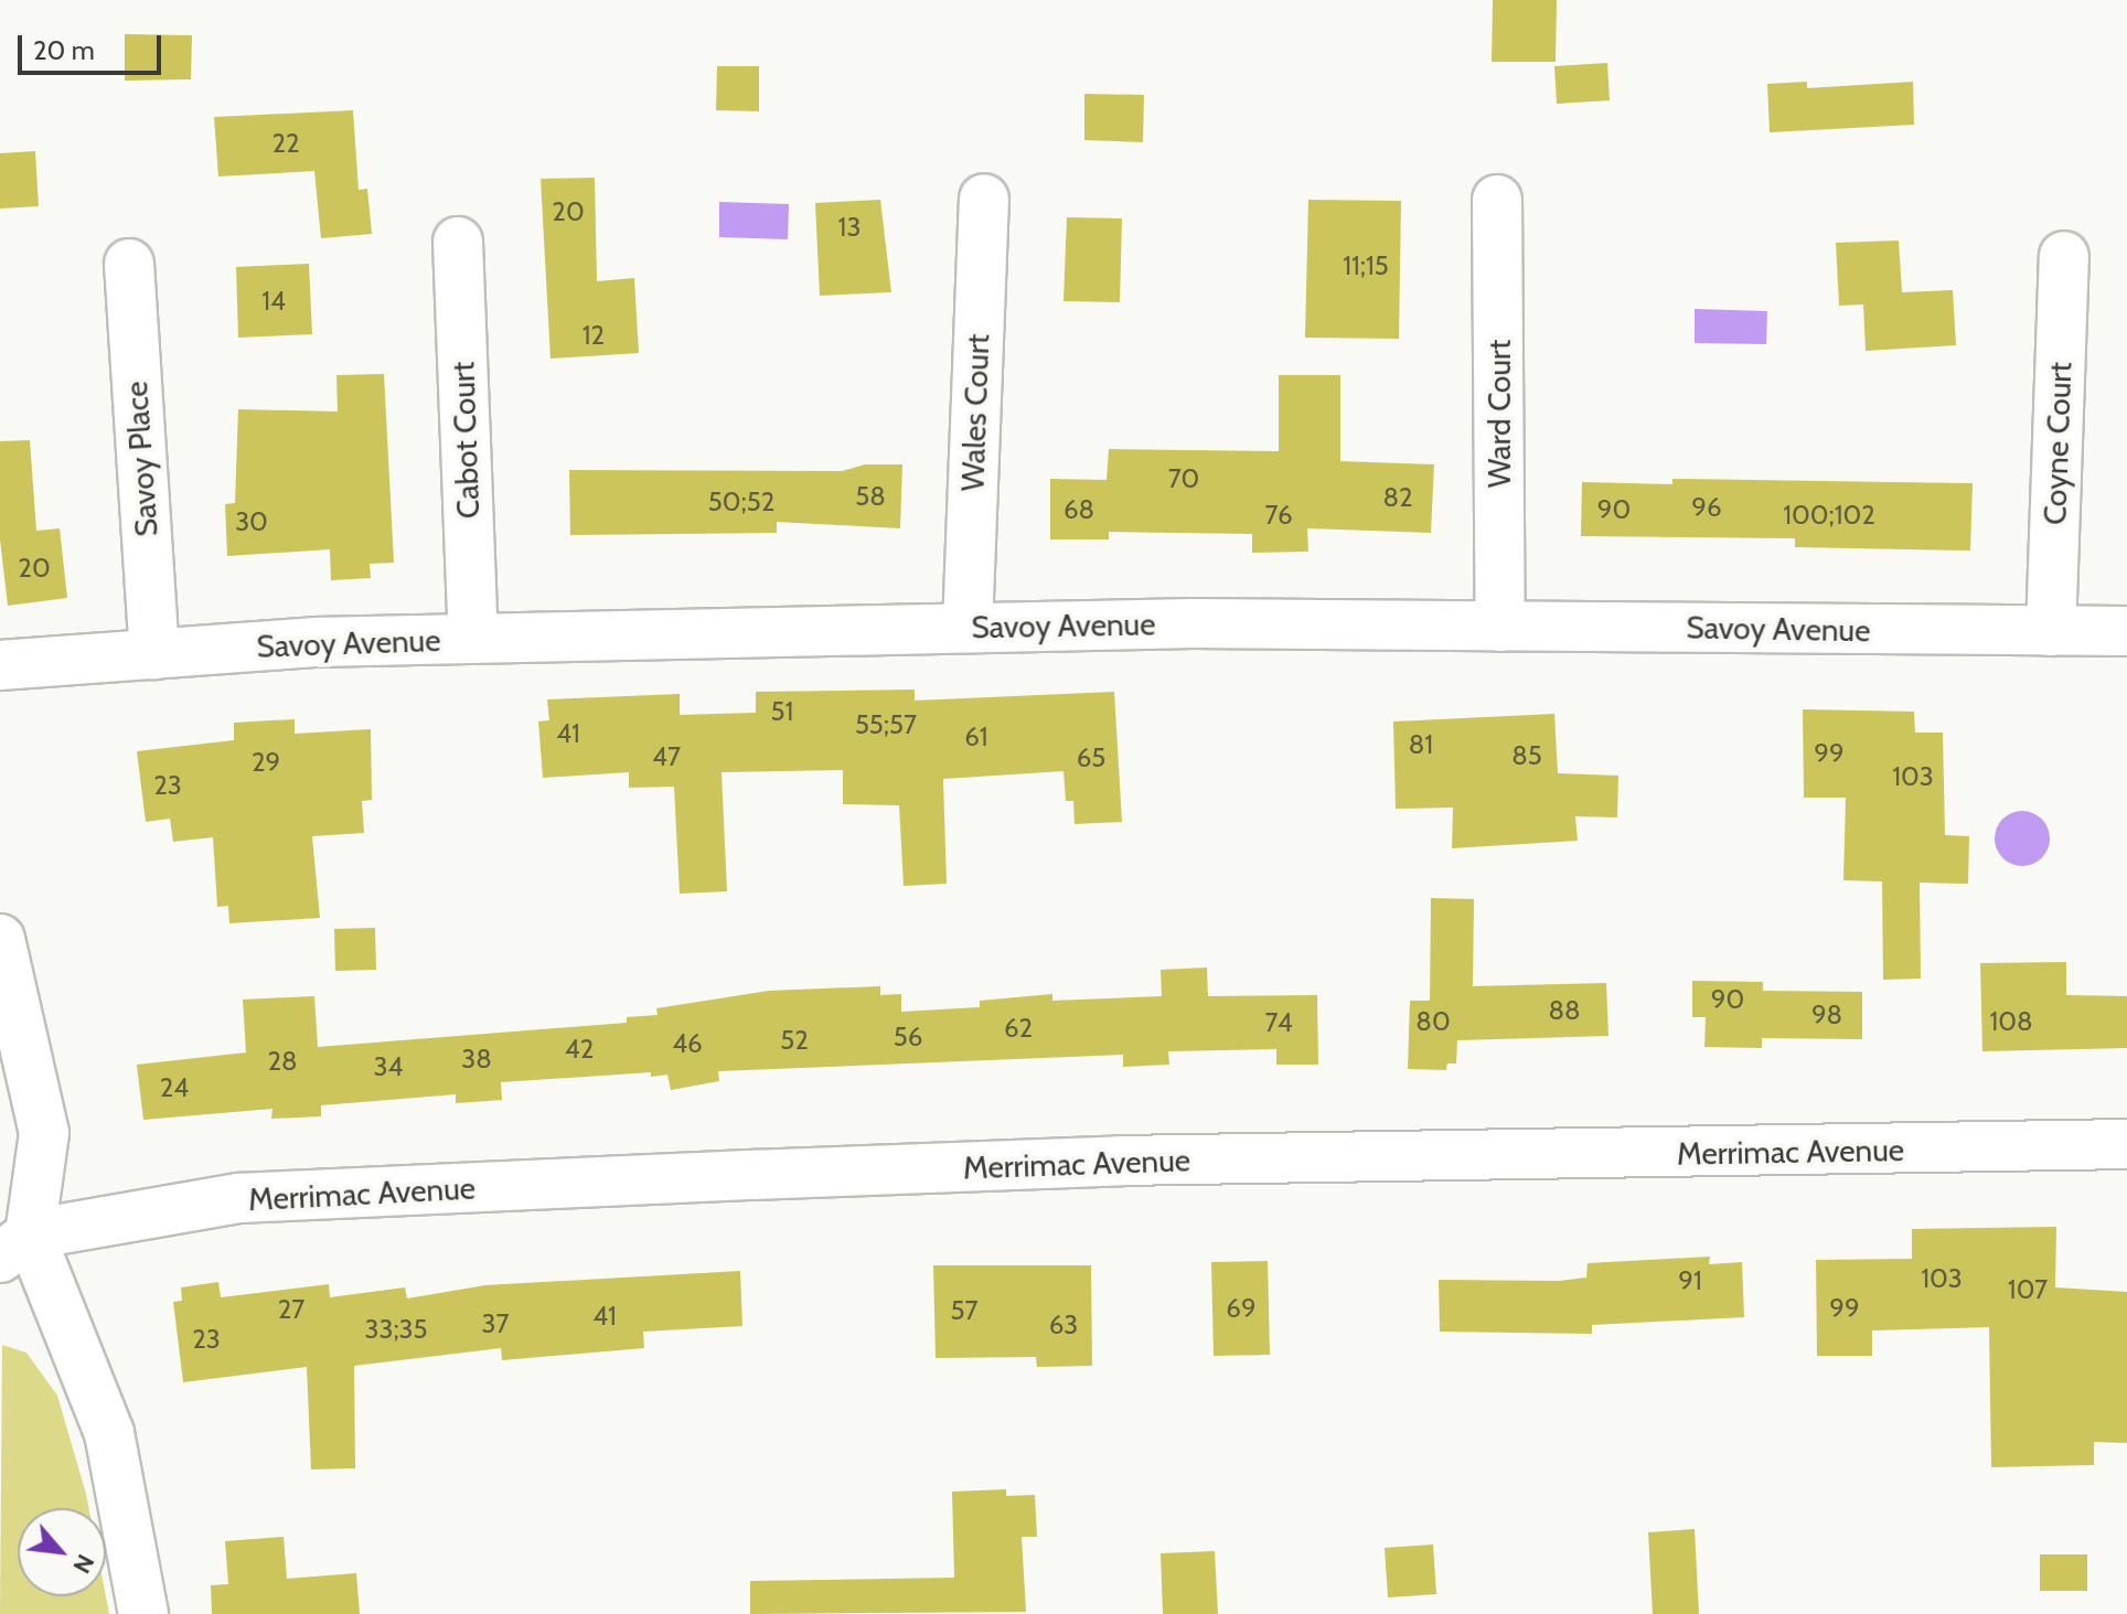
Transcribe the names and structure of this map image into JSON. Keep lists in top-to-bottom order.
{
  "streets": {
    "street": [
      "Wales Court",
      "Ward Court",
      "Cabot Court",
      "Coyne Court",
      "Savoy Place",
      "Savoy Avenue",
      "Merrimac Avenue"
    ]
  },
  "crossings": [
    ["Wales Court", "Savoy Avenue"],
    ["Ward Court", "Savoy Avenue"],
    ["Cabot Court", "Savoy Avenue"],
    ["Coyne Court", "Savoy Avenue"],
    ["Savoy Place", "Savoy Avenue"]
  ],
  "house_numbers": [
    "22",
    "20",
    "13",
    "11;15",
    "14",
    "12",
    "70",
    "58",
    "82",
    "50;52",
    "96",
    "68",
    "90",
    "76",
    "100;102",
    "30",
    "20",
    "51",
    "55;57",
    "41",
    "61",
    "81",
    "99",
    "85",
    "47",
    "65",
    "29",
    "103",
    "23",
    "90",
    "88",
    "98",
    "80",
    "108",
    "74",
    "62",
    "56",
    "52",
    "46",
    "42",
    "38",
    "28",
    "34",
    "24",
    "103",
    "91",
    "107",
    "69",
    "99",
    "27",
    "57",
    "41",
    "37",
    "63",
    "33;35",
    "23"
  ],
  "scale_bar": "20 m",
  "north": "bottom right"
}
